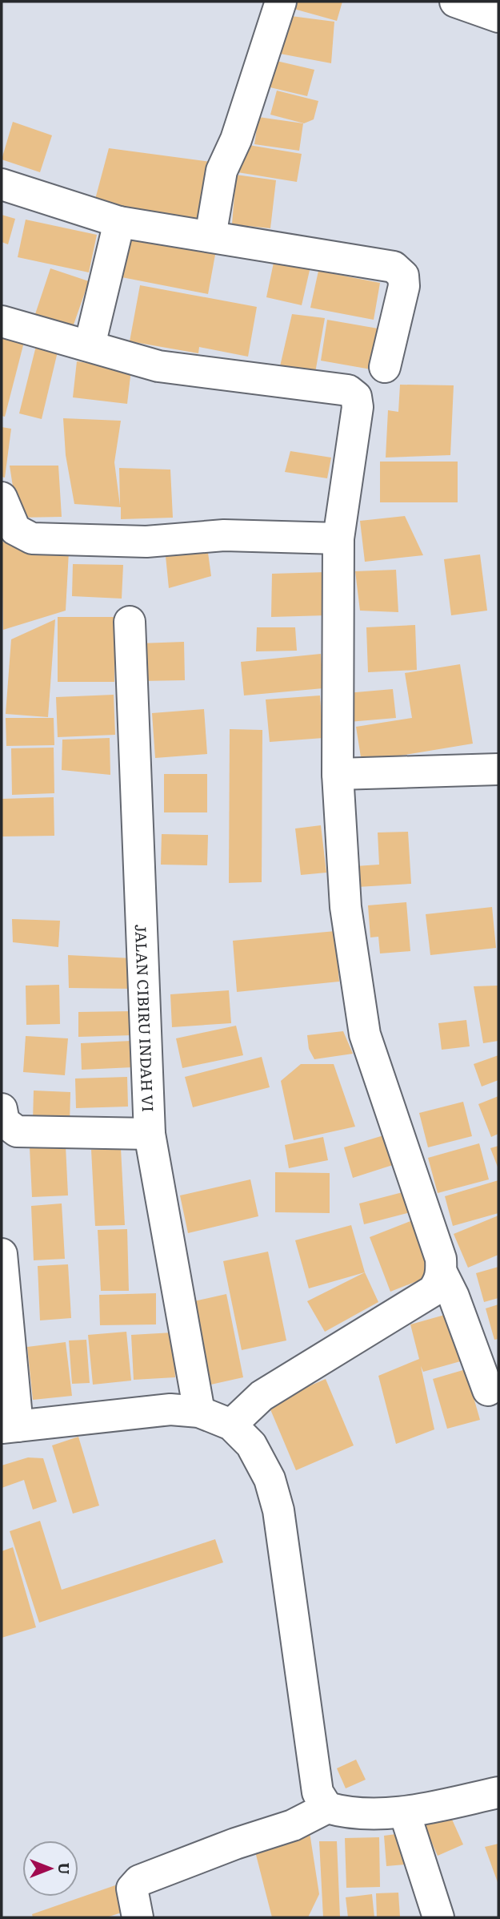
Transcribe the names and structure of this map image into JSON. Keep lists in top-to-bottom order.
{
  "streets": {
    "street": ["JALAN CIBIRU INDAH VI"]
  },
  "north": "right"
}
